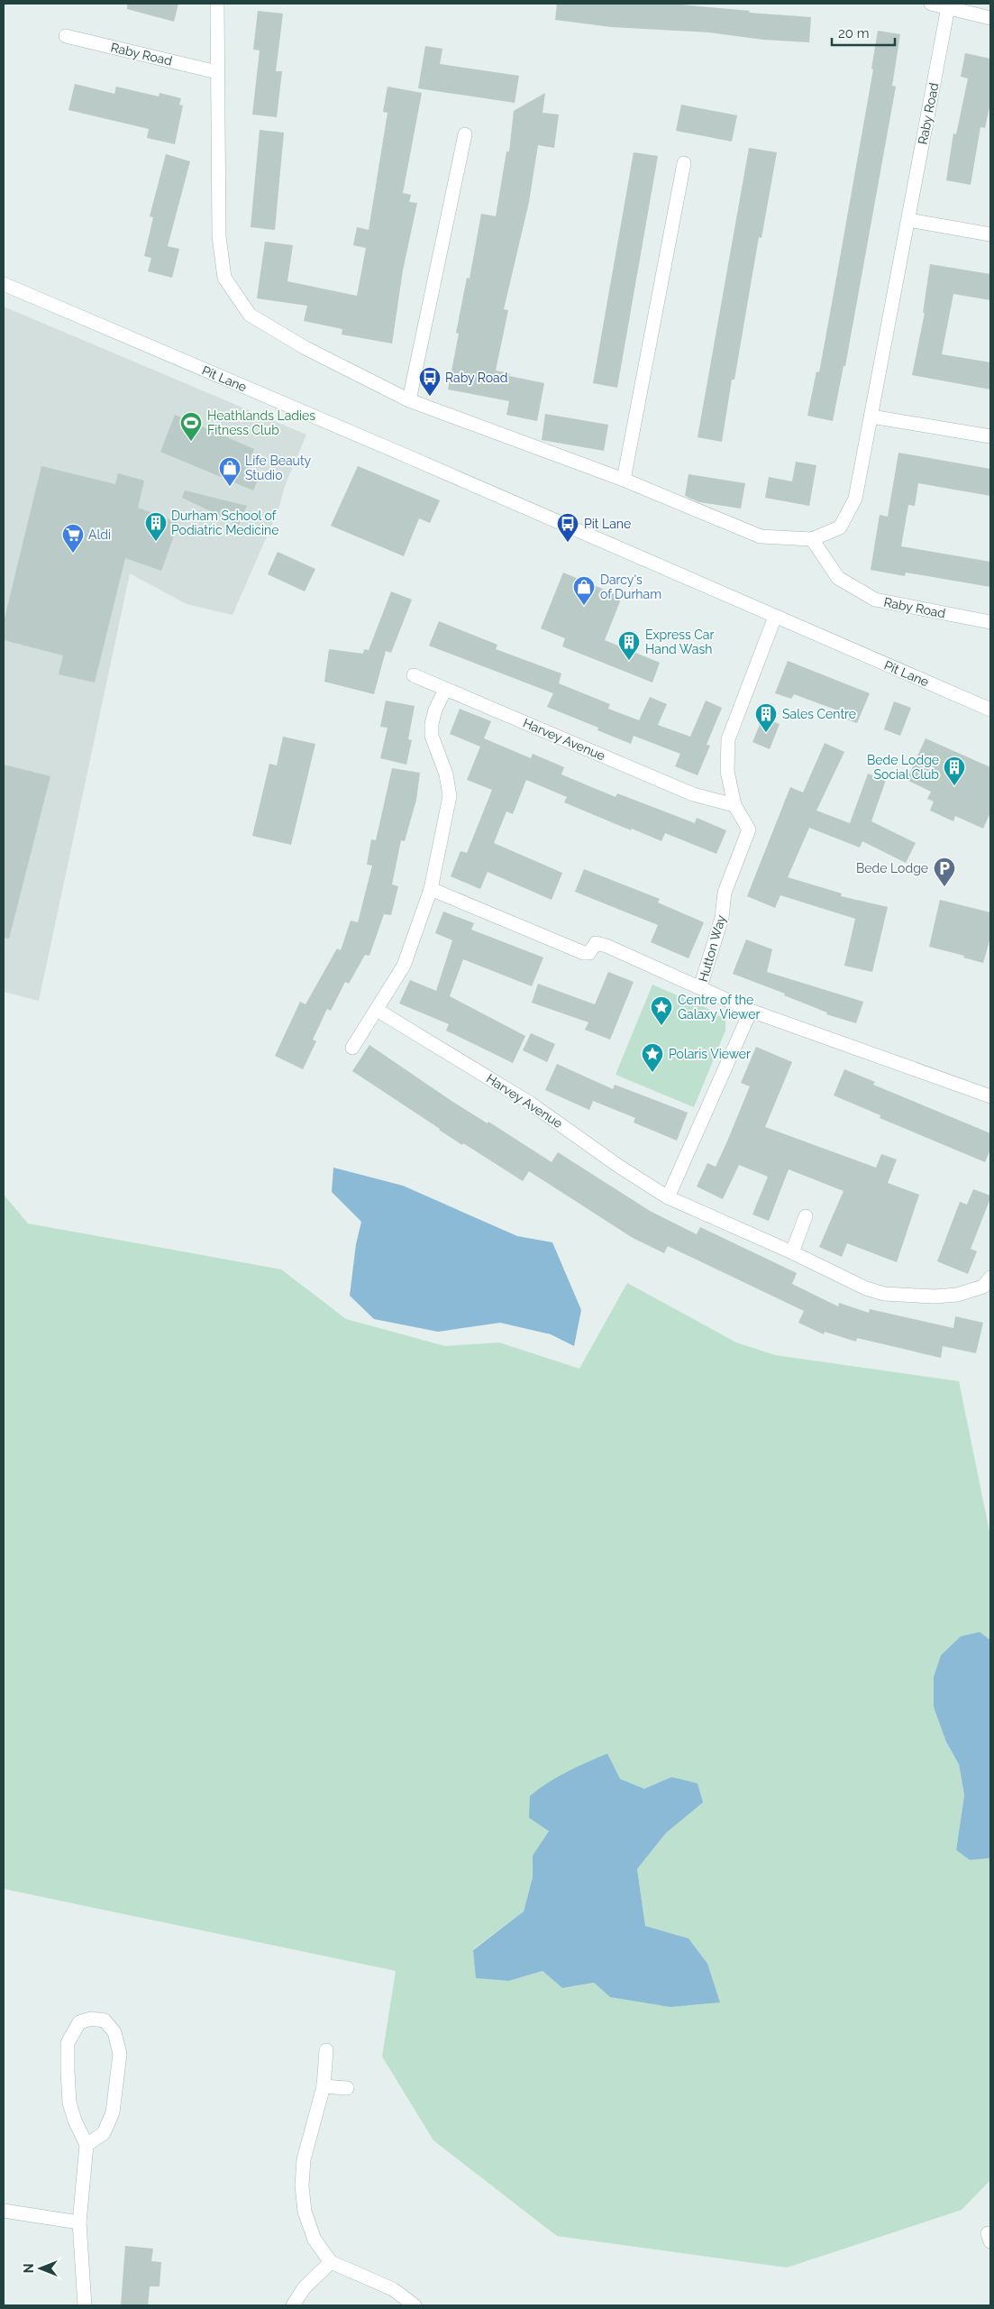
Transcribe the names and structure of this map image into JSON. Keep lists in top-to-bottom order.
{
  "streets": {
    "street": [
      "Raby Road",
      "Pit Lane",
      "Harvey Avenue",
      "Hutton Way"
    ]
  },
  "crossings": [
    ["Pit Lane", "Hutton Way"],
    ["Harvey Avenue", "Hutton Way"]
  ],
  "places": {
    "bus stop": ["Raby Road", "Pit Lane"],
    "sports": ["Heathlands Ladies Fitness Club"],
    "shop": ["Life Beauty Studio", "Darcy's of Durham"],
    "building": [
      "Durham School of Podiatric Medicine",
      "Express Car Hand Wash",
      "Sales Centre",
      "Bede Lodge Social Club"
    ],
    "supermarket": ["Aldi"],
    "parking": ["Bede Lodge"],
    "place": ["Centre of the Galaxy Viewer", "Polaris Viewer"]
  },
  "scale_bar": "20 m",
  "north": "left"
}
